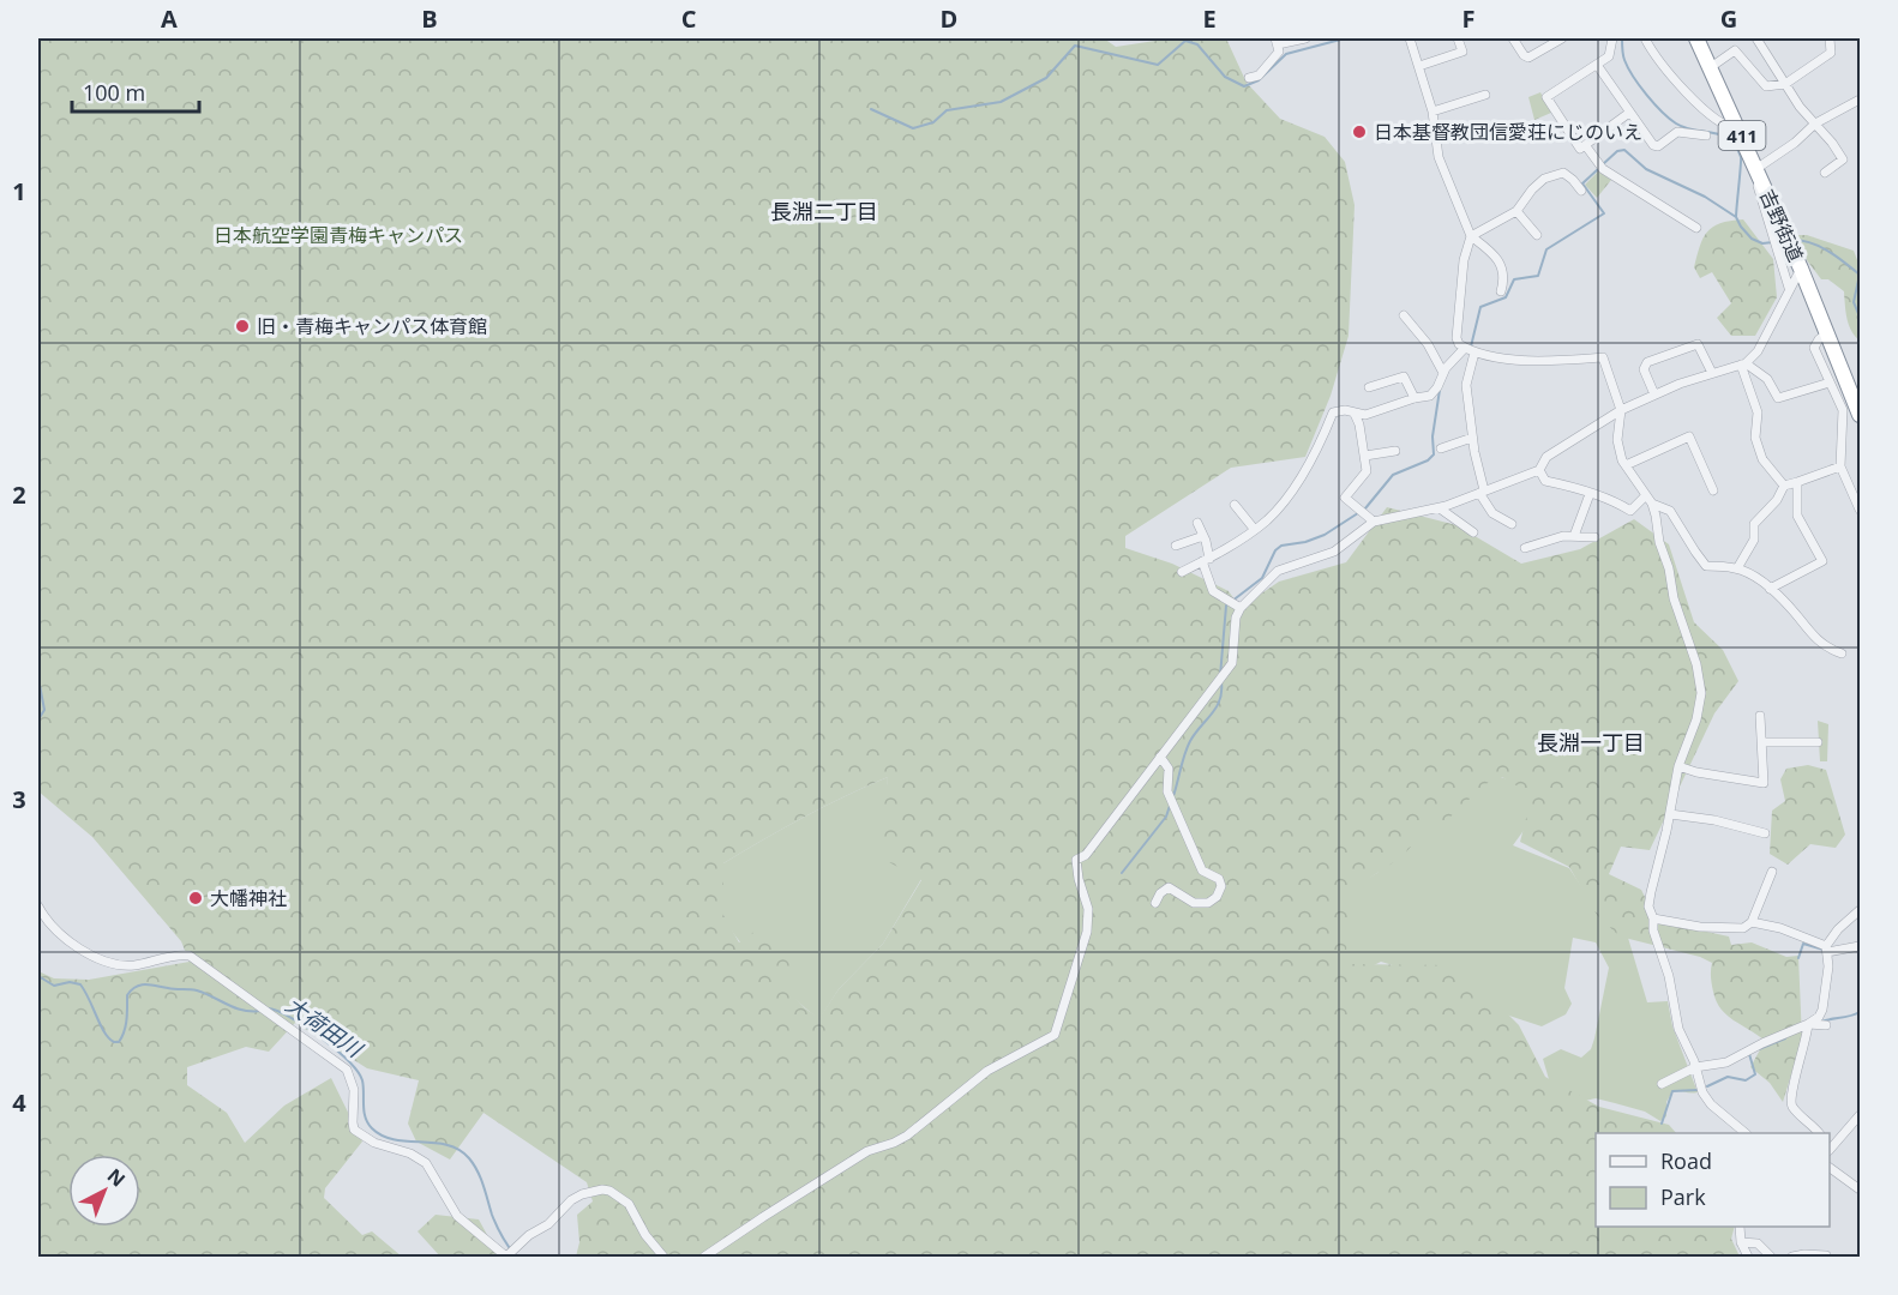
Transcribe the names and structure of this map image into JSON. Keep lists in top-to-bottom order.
{
  "streets": {
    "highway": ["411", "吉野街道"]
  },
  "districts": ["長淵二丁目", "長淵一丁目"],
  "water": ["大荷田川"],
  "parks": ["日本航空学園青梅キャンパス"],
  "places": ["日本基督教団信愛荘にじのいえ", "旧・青梅キャンパス体育館", "大幡神社"],
  "legend": ["Road", "Park"],
  "scale_bar": "100 m",
  "north": "top right",
  "grid": {
    "columns": [
      "A",
      "B",
      "C",
      "D",
      "E",
      "F",
      "G"
    ],
    "rows": [
      "1",
      "2",
      "3",
      "4"
    ]
  }
}
